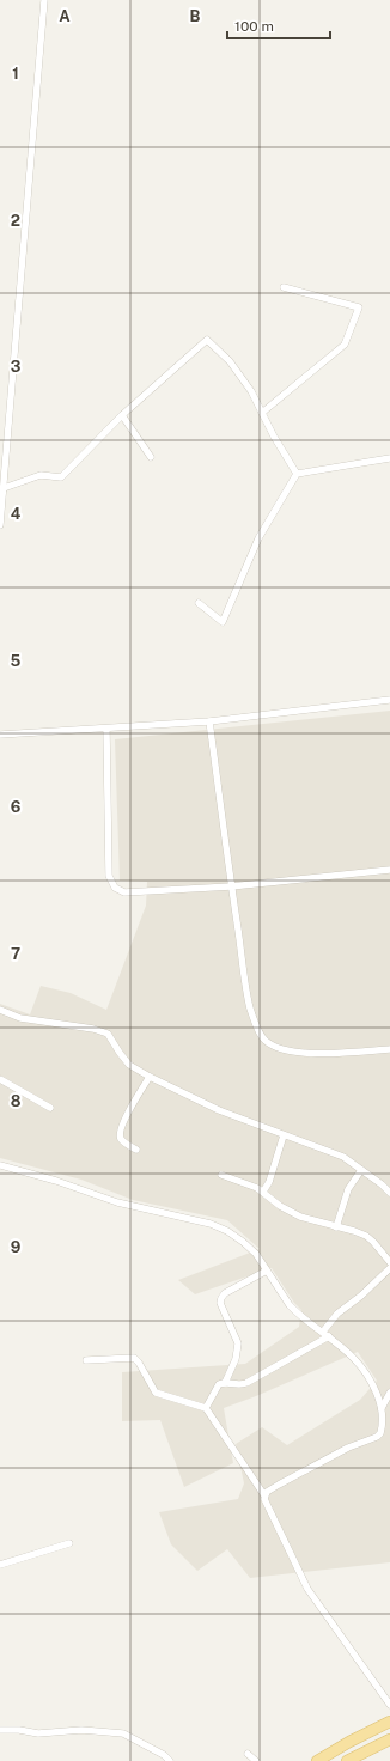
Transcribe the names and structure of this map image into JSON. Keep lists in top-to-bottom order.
{
  "scale_bar": "100 m",
  "grid": {
    "columns": ["A", "B"],
    "rows": [
      "1",
      "2",
      "3",
      "4",
      "5",
      "6",
      "7",
      "8",
      "9"
    ]
  }
}
